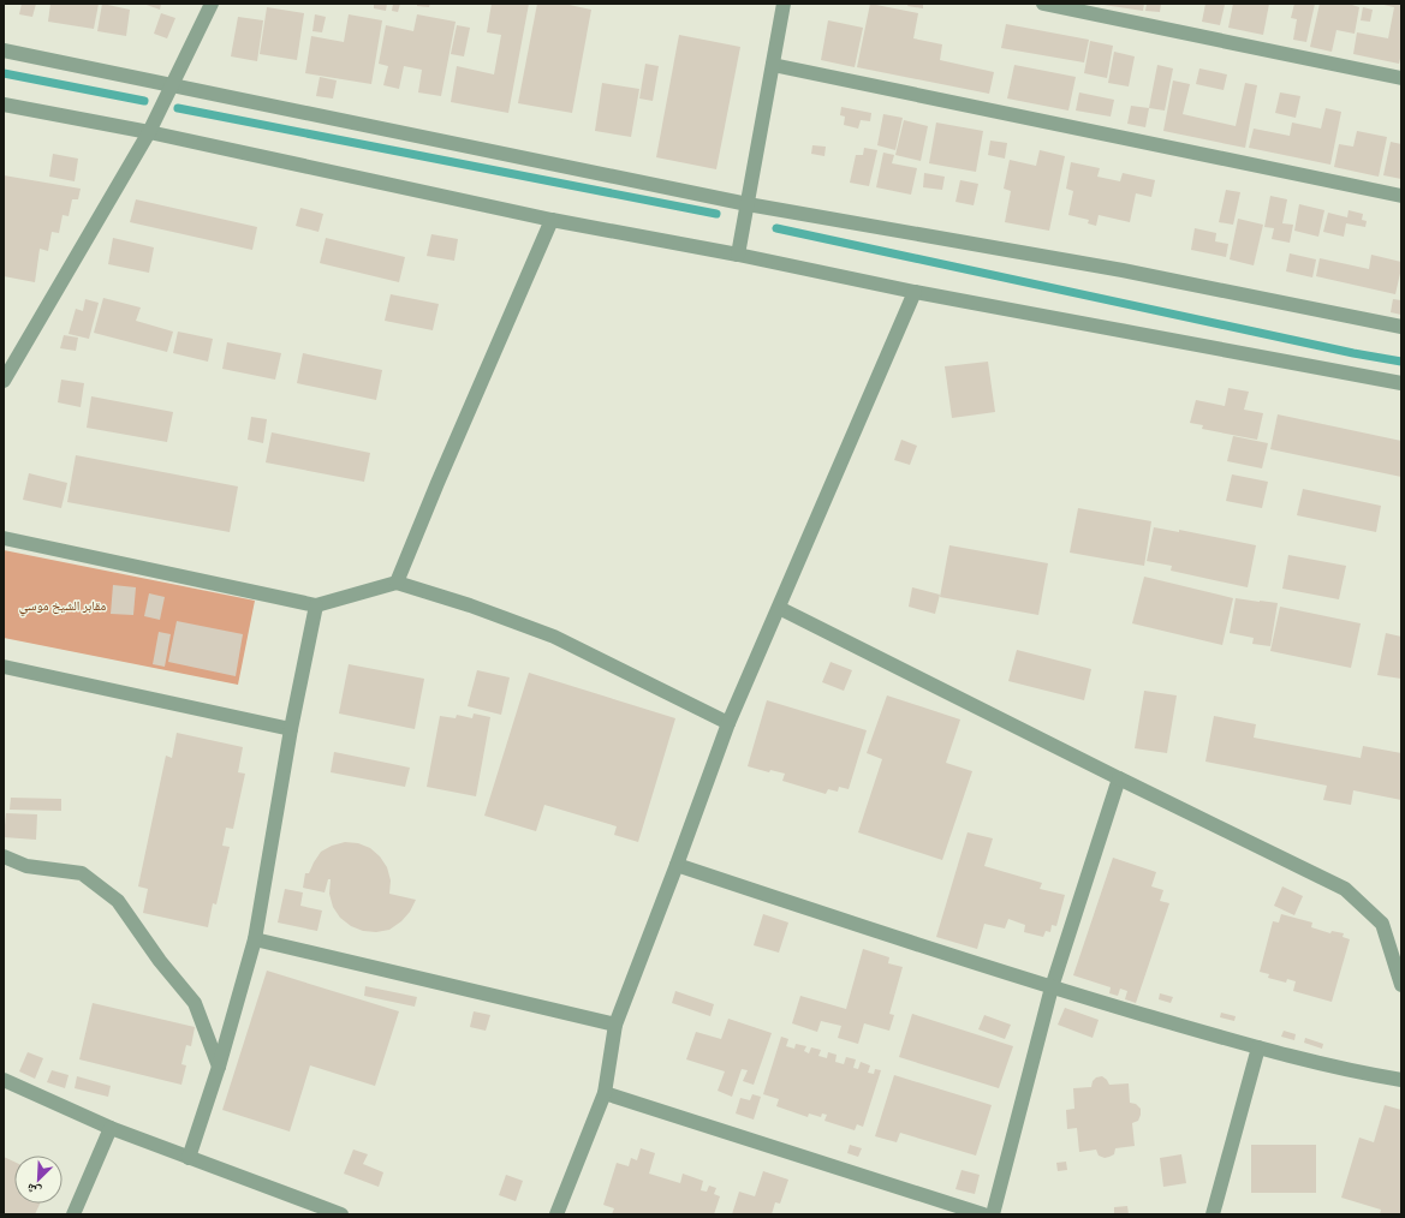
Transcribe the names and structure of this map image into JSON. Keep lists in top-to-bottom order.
{
  "parks": ["مقابر الشيخ موسي"],
  "north": "bottom left"
}
